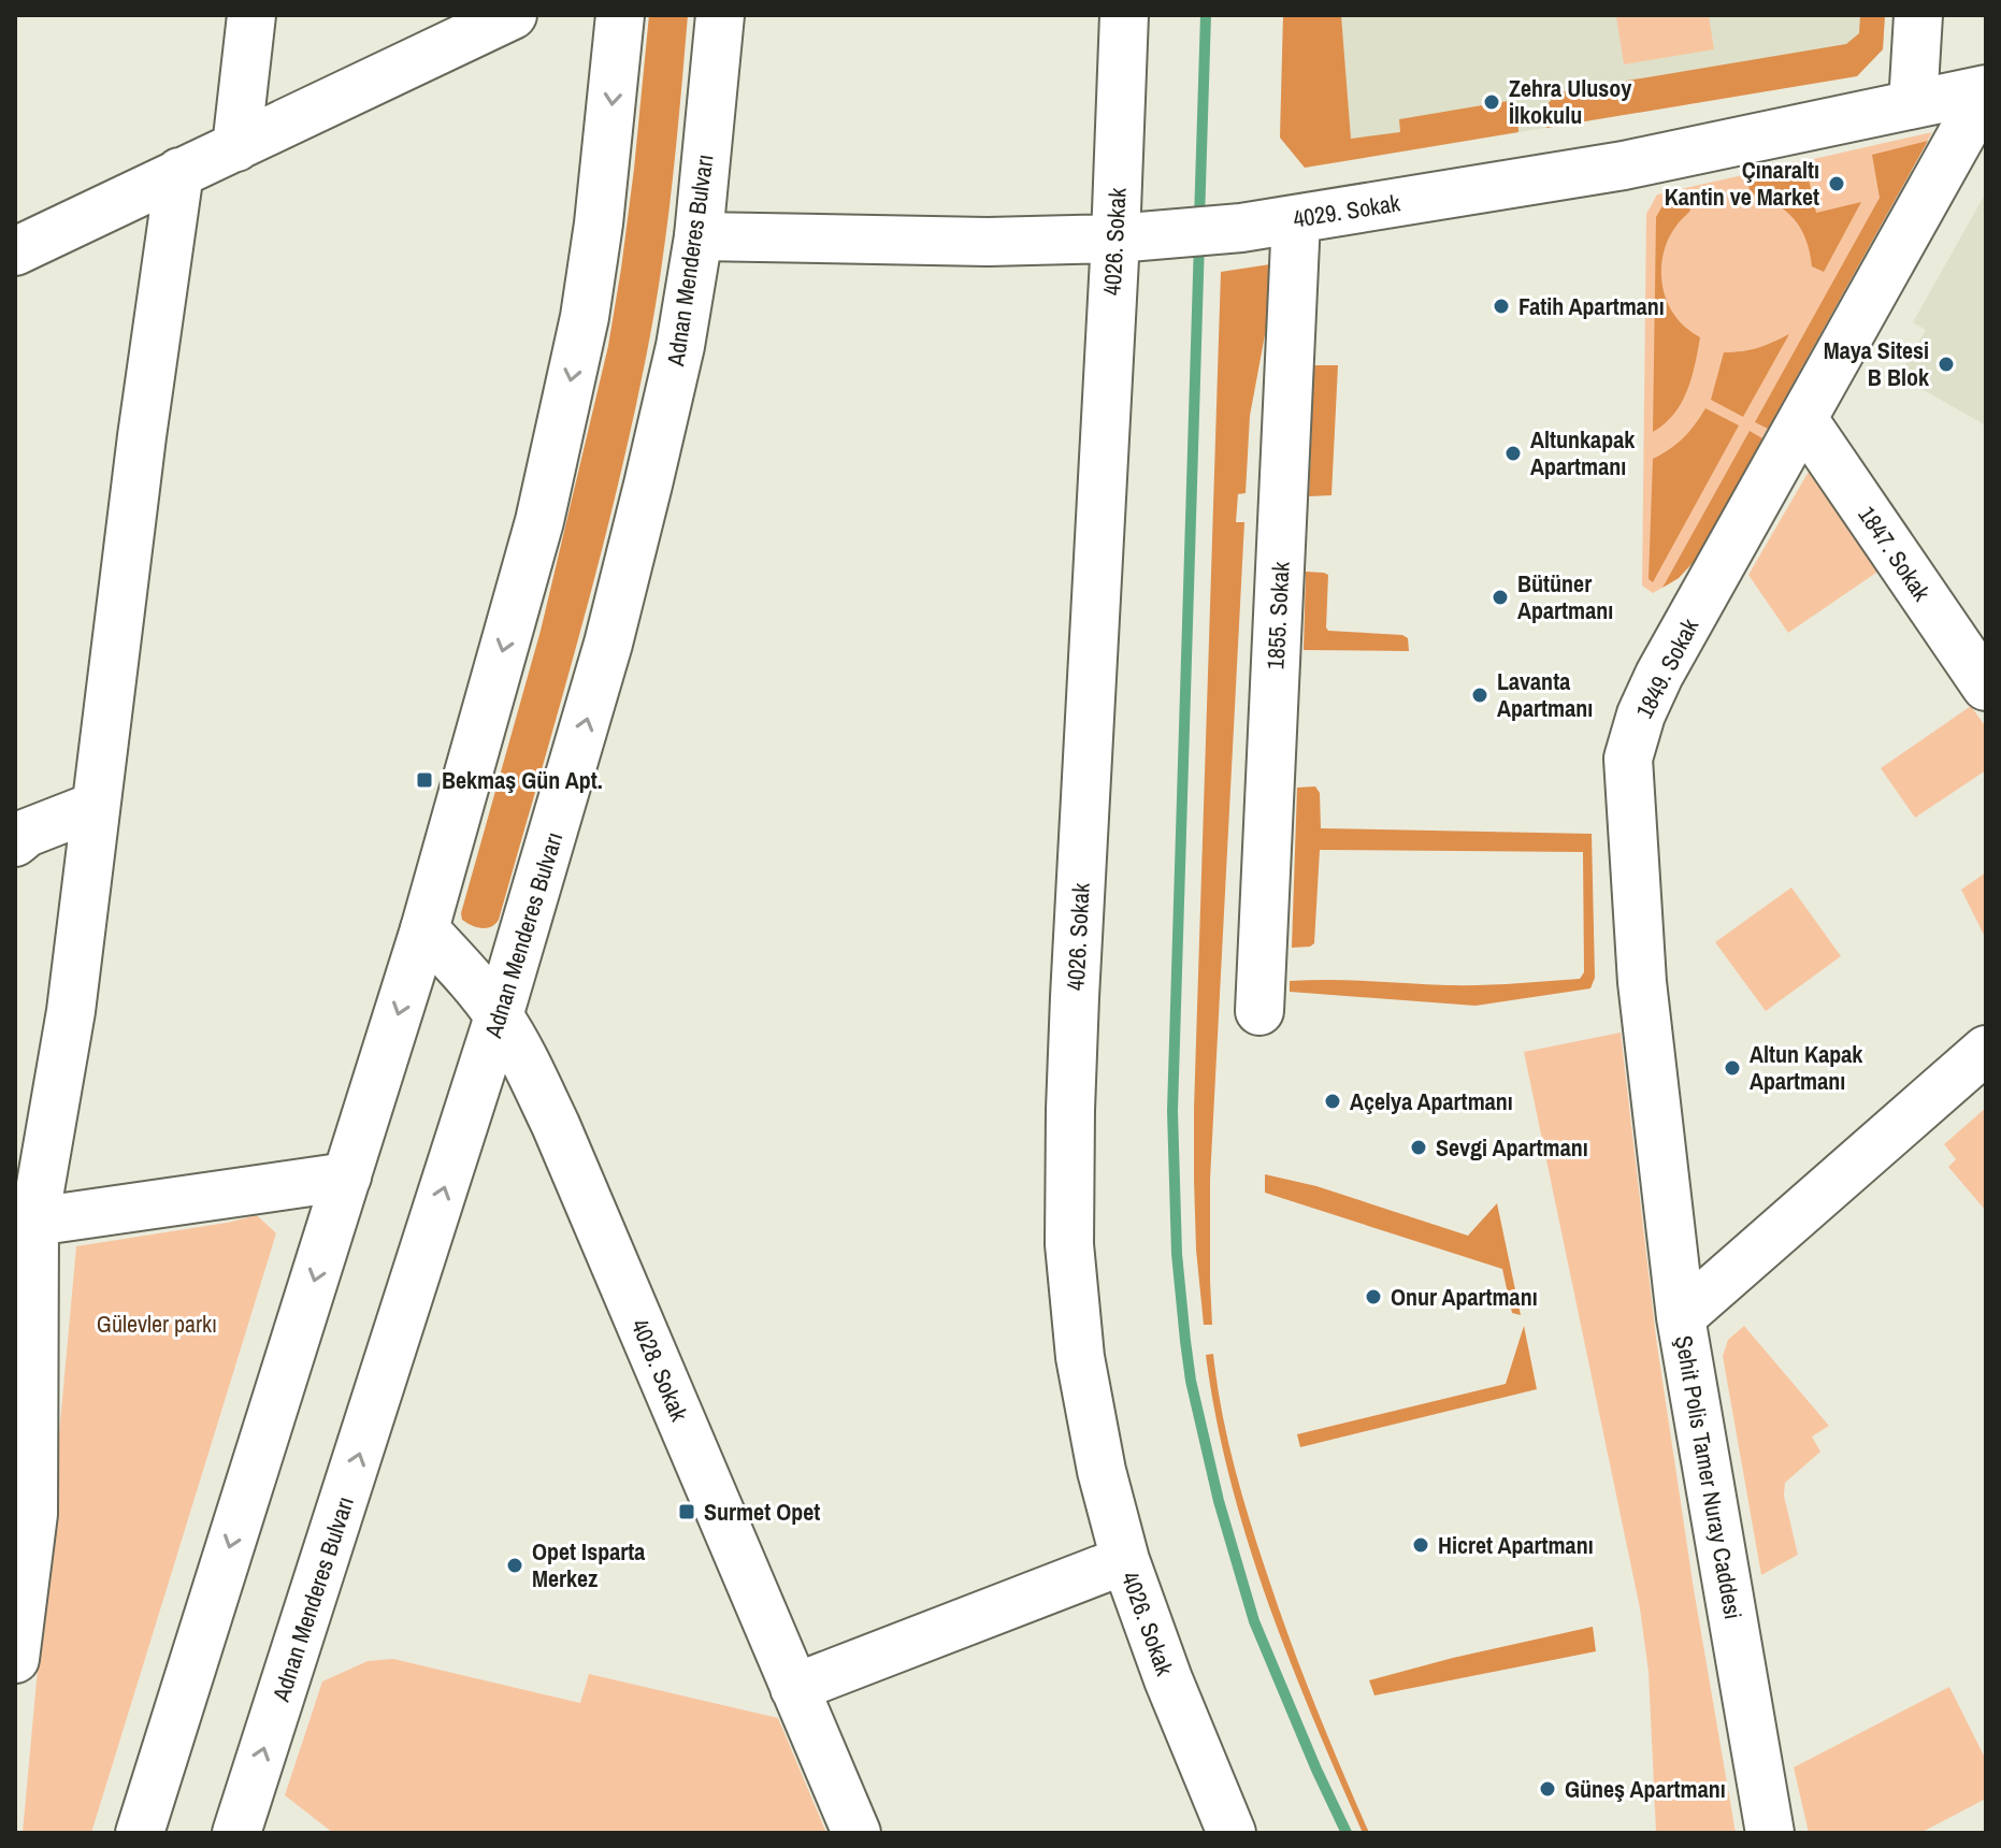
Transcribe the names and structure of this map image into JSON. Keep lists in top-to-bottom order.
{
  "streets": {
    "street": [
      "4029. Sokak",
      "4026. Sokak",
      "Adnan Menderes Bulvarı",
      "1847. Sokak",
      "1855. Sokak",
      "1849. Sokak",
      "4028. Sokak",
      "Şehit Polis Tamer Nuray Caddesi"
    ]
  },
  "crossings": [
    ["4029. Sokak", "4026. Sokak"],
    ["4029. Sokak", "Adnan Menderes Bulvarı"],
    ["4029. Sokak", "1855. Sokak"],
    ["4029. Sokak", "1849. Sokak"],
    ["Adnan Menderes Bulvarı", "4028. Sokak"],
    ["1847. Sokak", "1849. Sokak"],
    ["1849. Sokak", "Şehit Polis Tamer Nuray Caddesi"]
  ],
  "parks": ["Gülevler parkı"],
  "places": {
    "other": [
      "Zehra Ulusoy İlkokulu",
      "Çınaraltı Kantin ve Market",
      "Fatih Apartmanı",
      "Maya Sitesi B Blok",
      "Altunkapak Apartmanı",
      "Bütüner Apartmanı",
      "Lavanta Apartmanı",
      "Altun Kapak Apartmanı",
      "Açelya Apartmanı",
      "Sevgi Apartmanı",
      "Onur Apartmanı",
      "Hicret Apartmanı",
      "Opet Isparta Merkez",
      "Güneş Apartmanı"
    ],
    "transit": ["Bekmaş Gün Apt.", "Surmet Opet"]
  }
}
